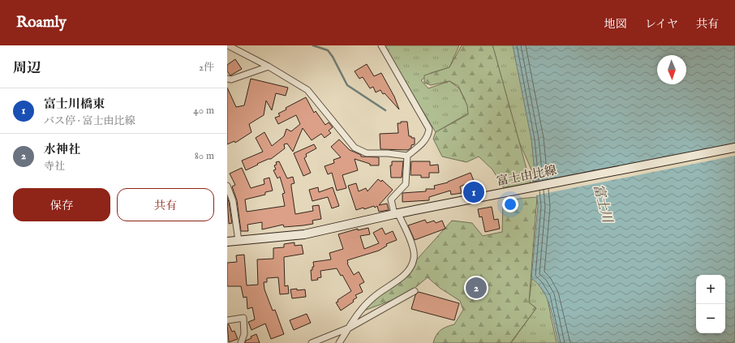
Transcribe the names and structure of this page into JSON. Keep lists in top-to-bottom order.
{
  "streets": {
    "main road": ["富士由比線"]
  },
  "water": ["富士川"],
  "north": "bottom",
  "page": {
    "header": "Roamly",
    "nav": ["地図", "レイヤ", "共有"],
    "heading": ["周辺", "2件"],
    "list": [
      {
        "mark": "1",
        "name": "富士川橋東",
        "note": "バス停 · 富士由比線",
        "value": "40 m"
      },
      {
        "mark": "2",
        "name": "水神社",
        "note": "寺社",
        "value": "80 m"
      }
    ],
    "buttons": ["保存", "共有"],
    "pins": ["1", "2"],
    "map_buttons": ["+", "−"]
  }
}
